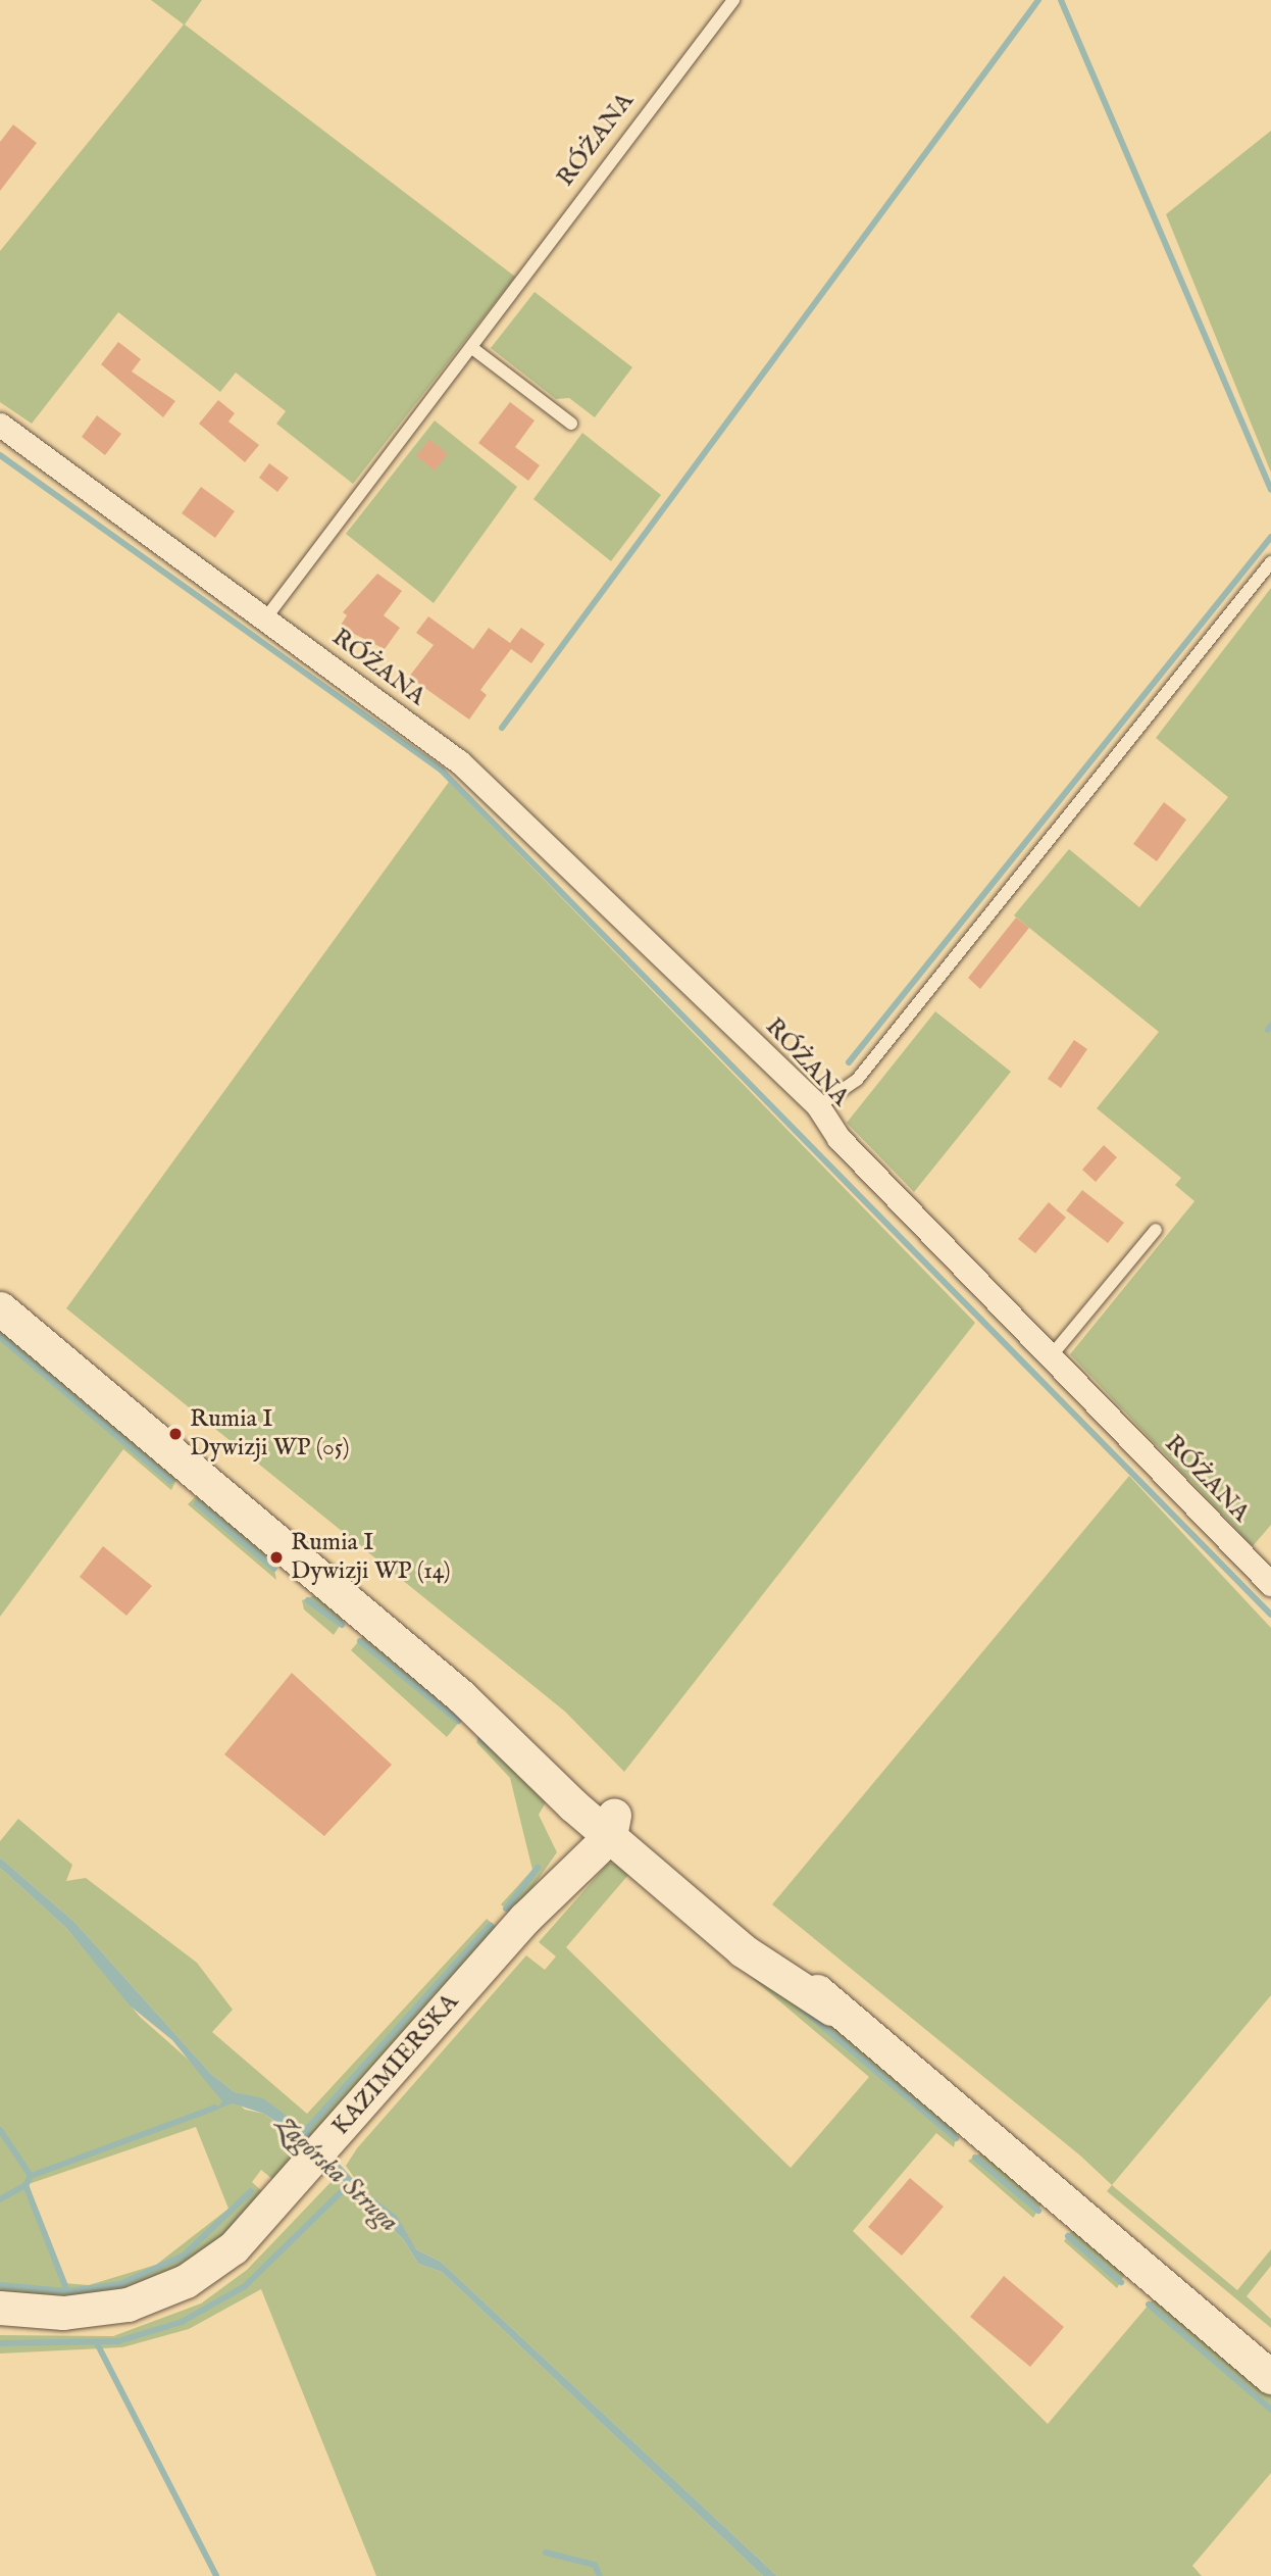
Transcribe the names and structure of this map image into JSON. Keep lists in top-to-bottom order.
{
  "streets": {
    "street": ["RÓŻANA", "KAZIMIERSKA"]
  },
  "water": ["Zagórska Struga"],
  "places": ["Rumia I Dywizji WP (05)", "Rumia I Dywizji WP (14)"]
}
